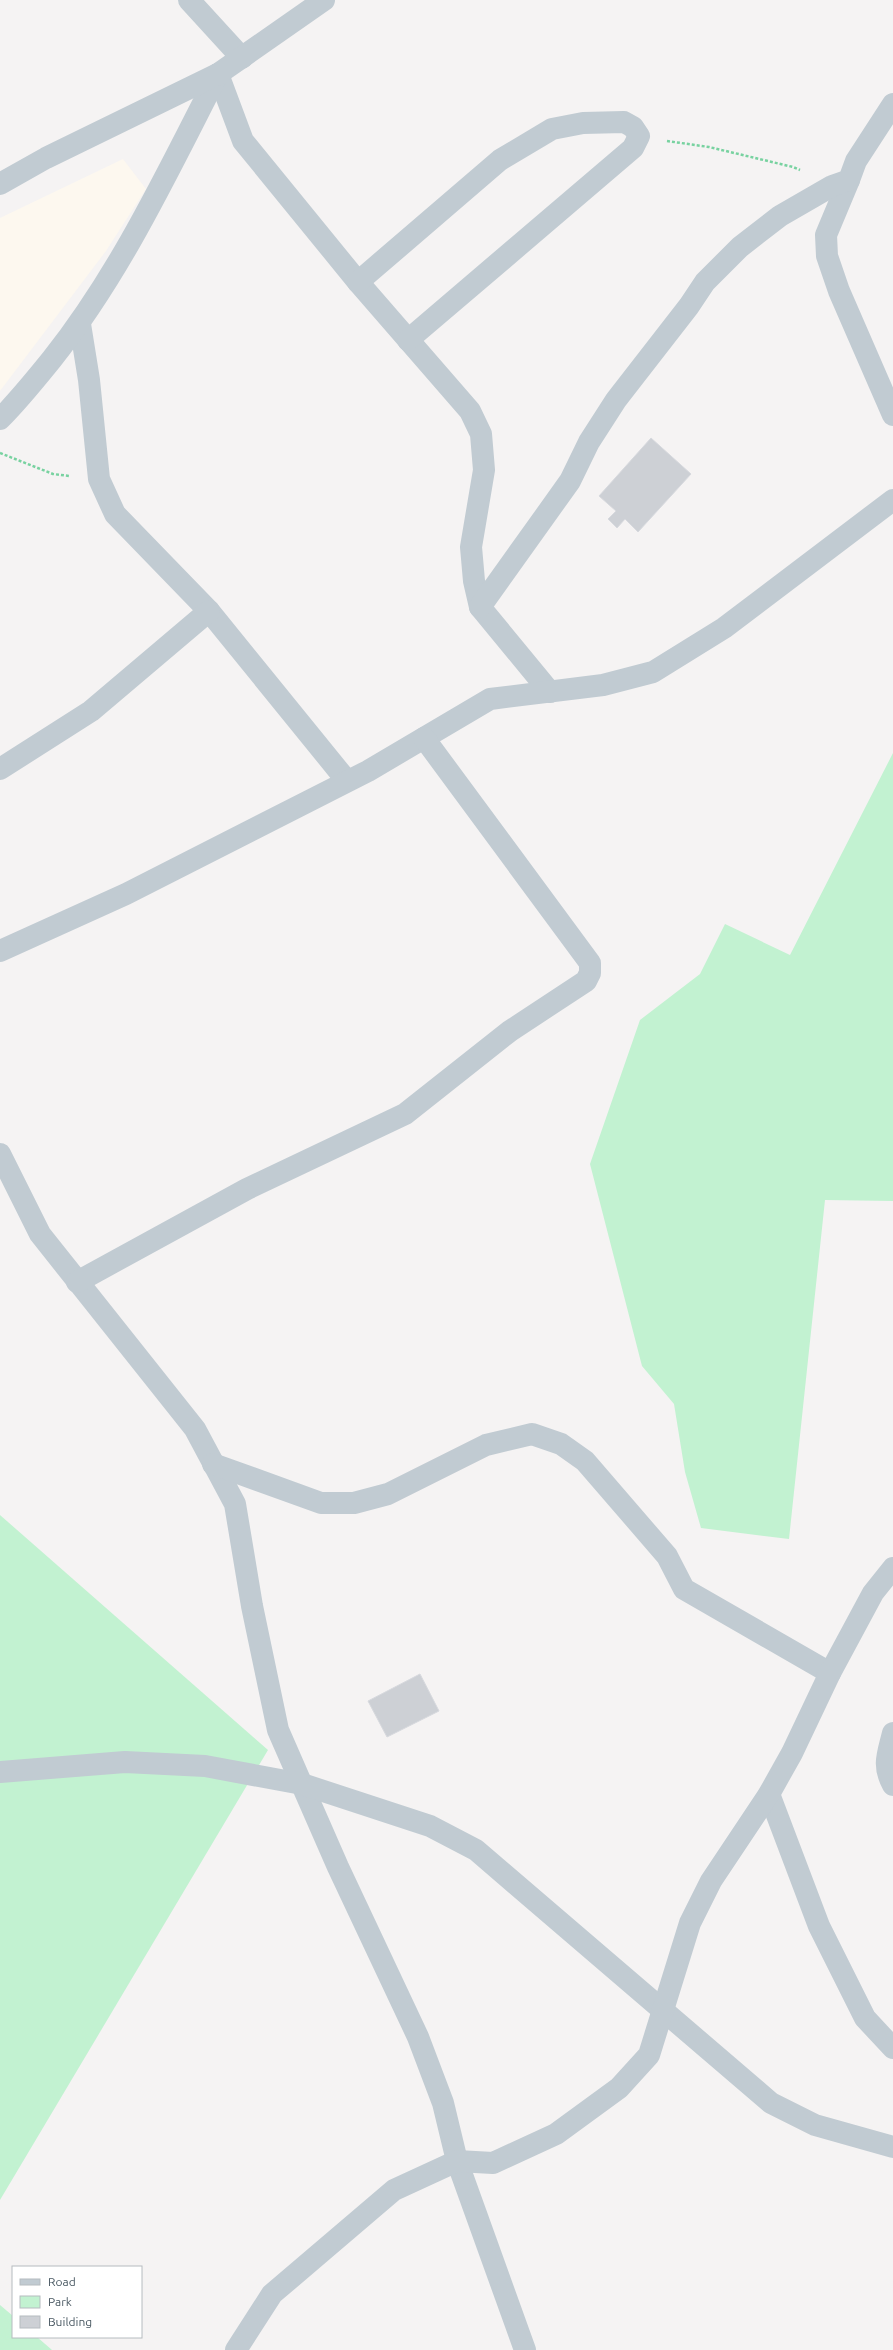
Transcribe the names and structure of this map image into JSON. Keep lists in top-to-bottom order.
{
  "legend": ["Road", "Park", "Building"]
}
